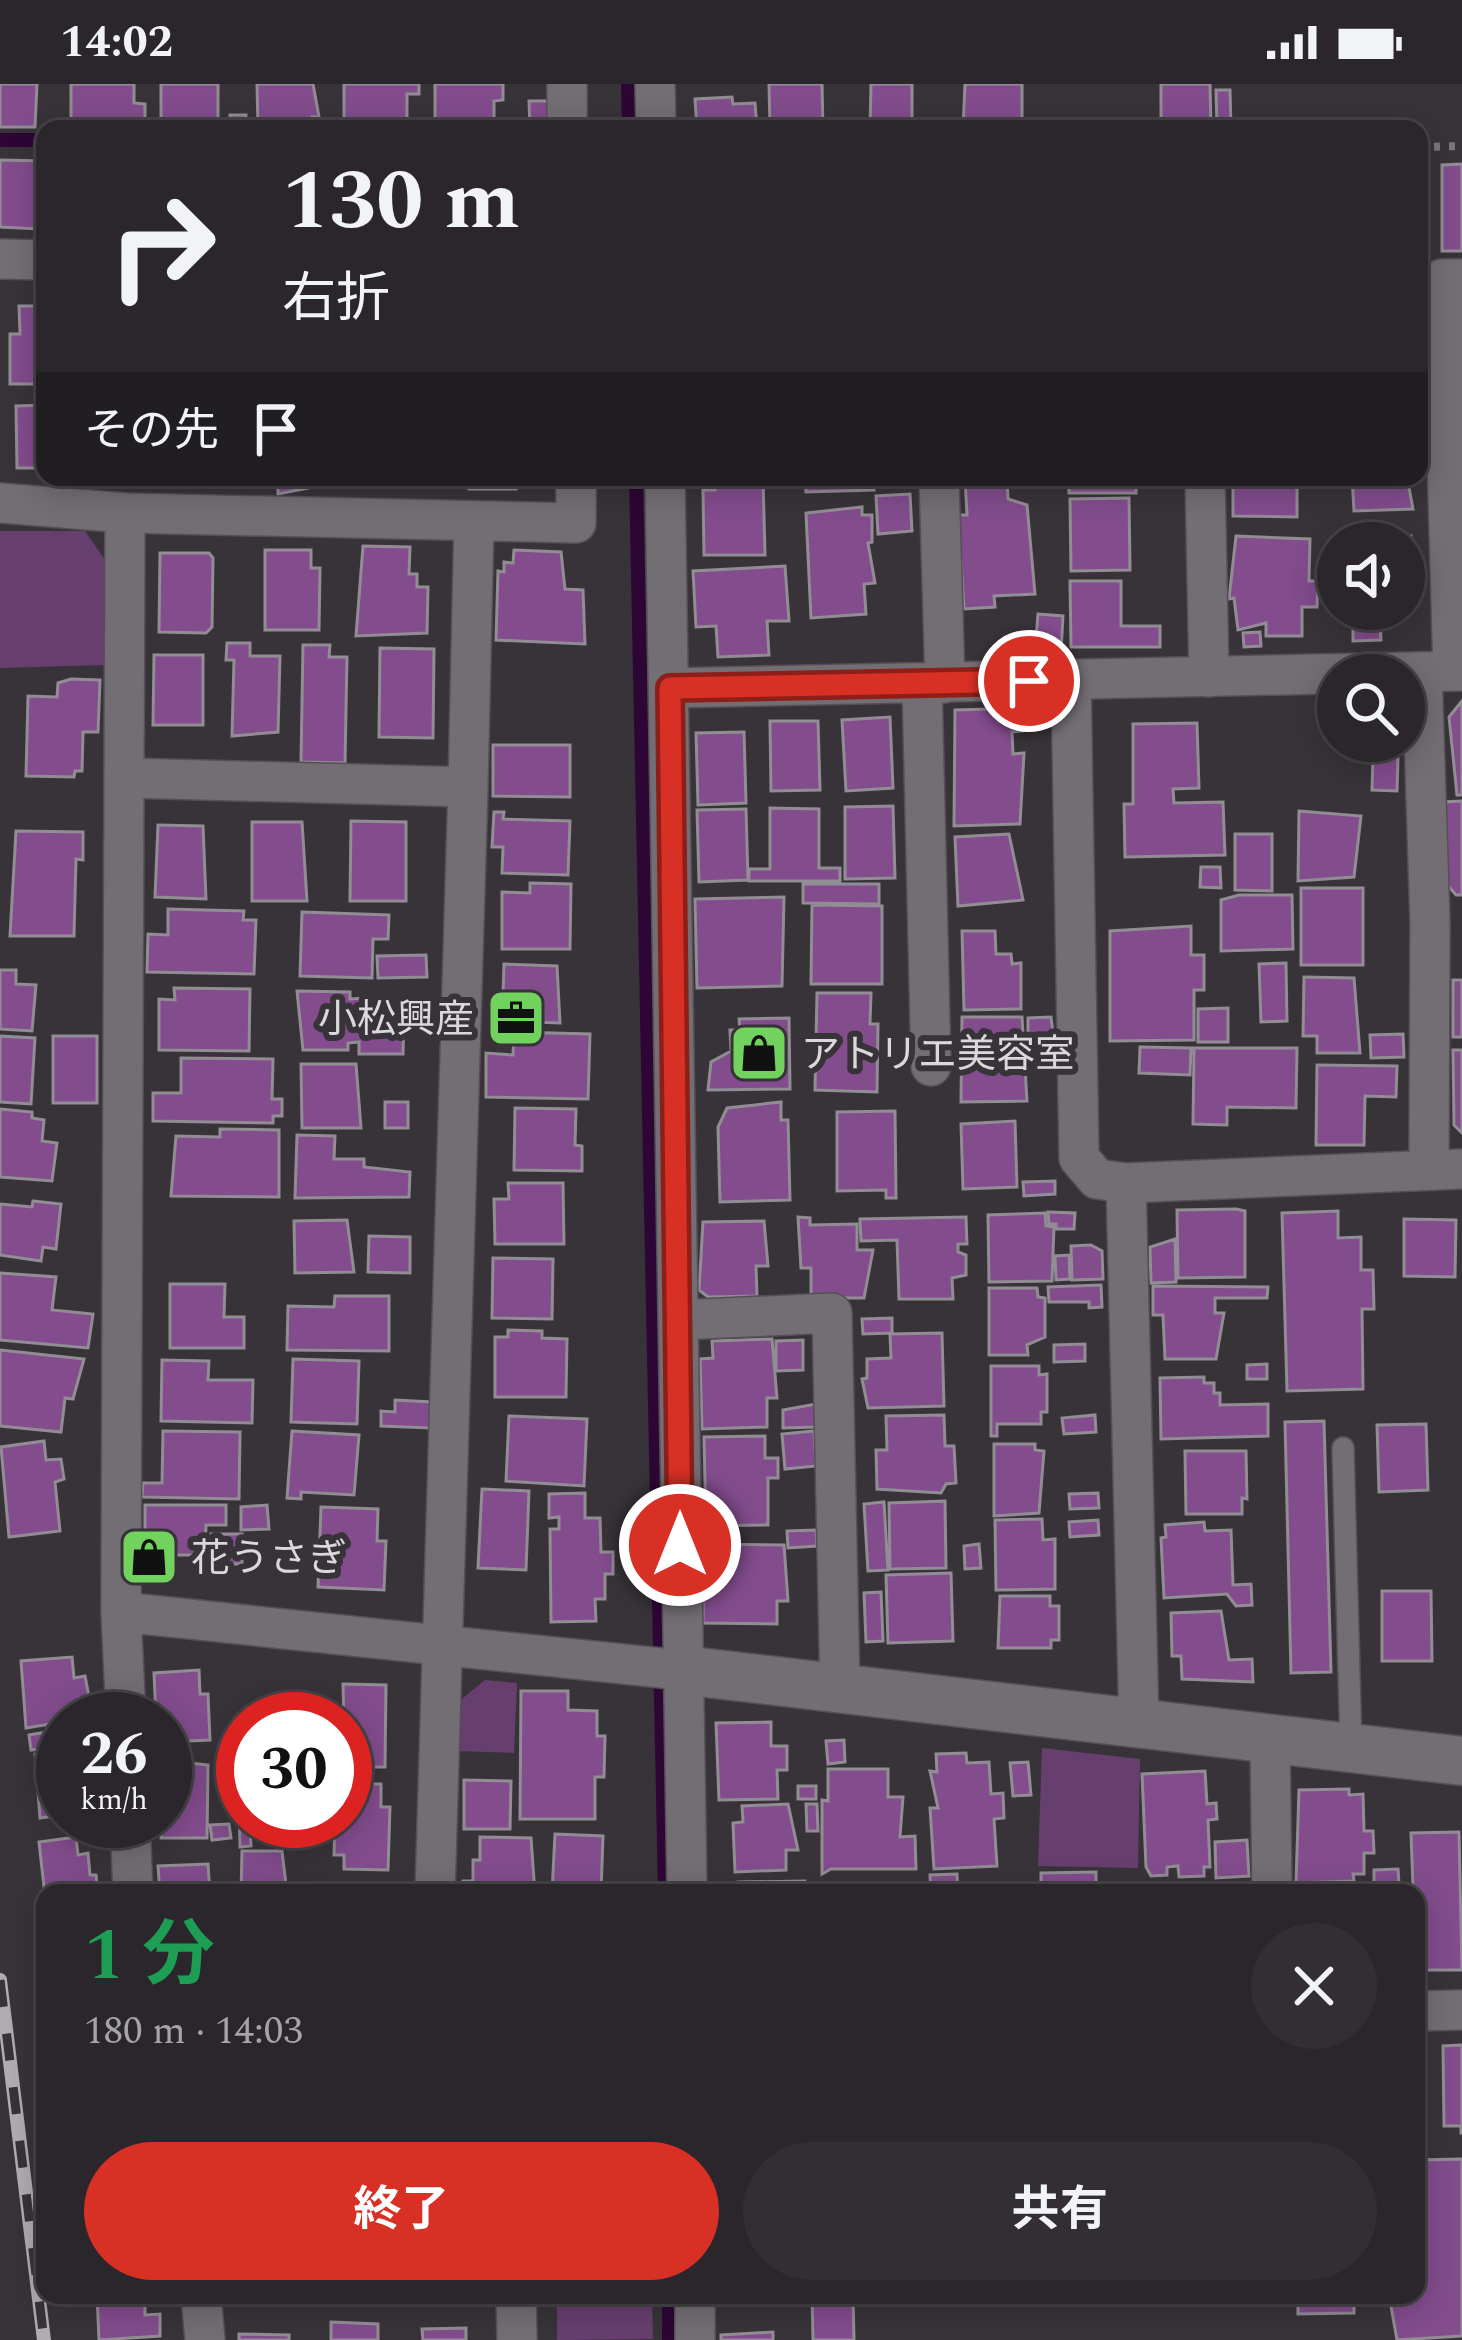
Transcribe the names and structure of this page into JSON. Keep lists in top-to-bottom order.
{
  "places": {
    "office": ["小松興産"],
    "shop": ["アトリエ美容室", "花うさぎ"]
  },
  "page": {
    "status": "14:02",
    "turn": ["130 m", "右折"],
    "then": "その先",
    "speed": "26 km/h",
    "limit": "30",
    "heading": ["1 分", "180 m · 14:03"],
    "buttons": ["終了", "共有"]
  }
}
